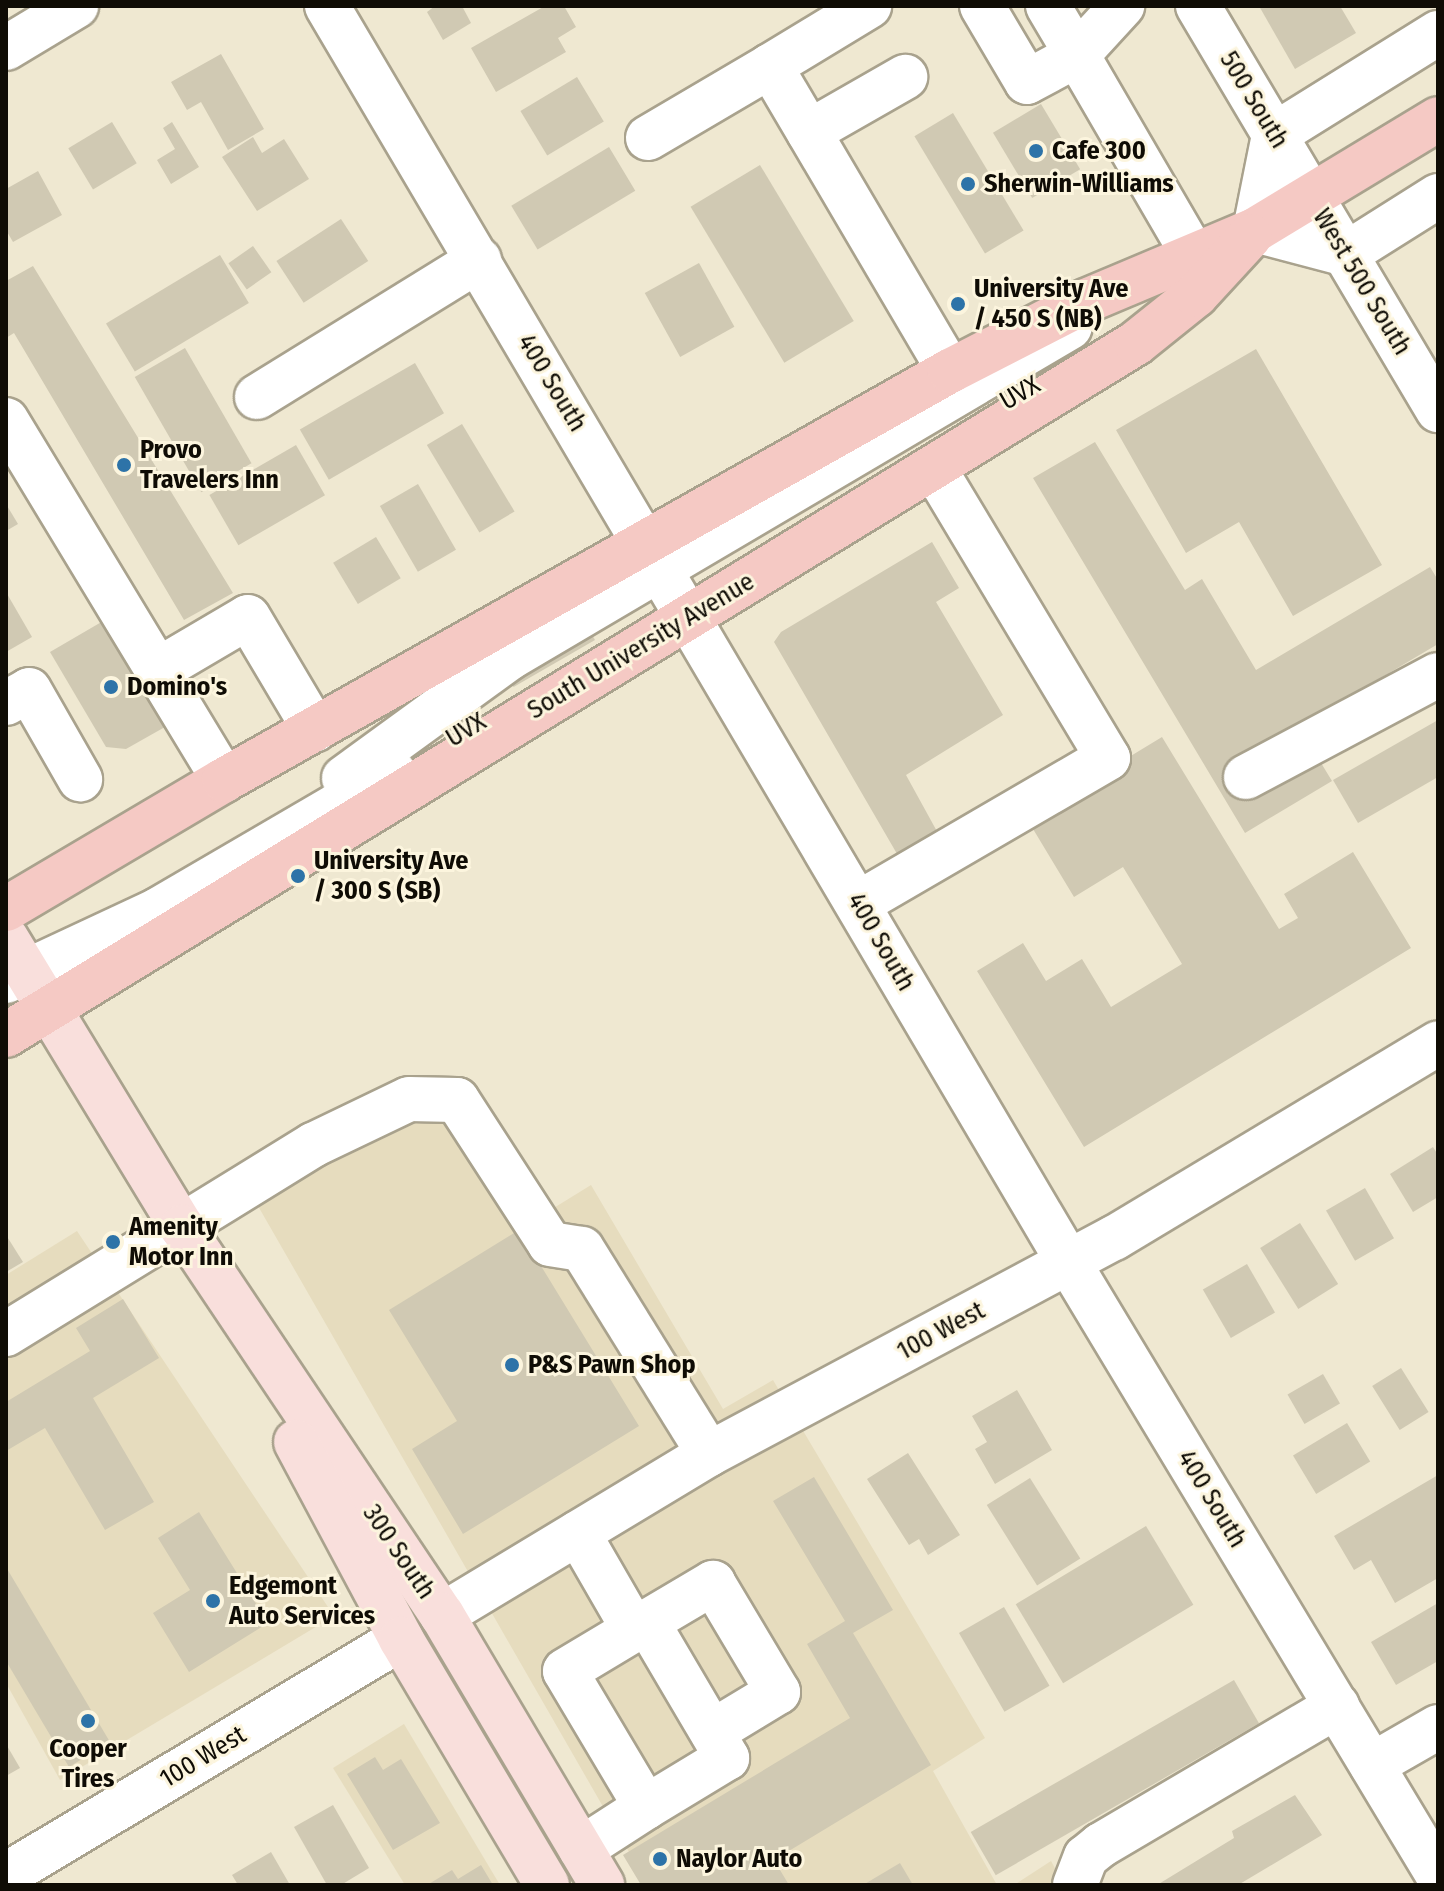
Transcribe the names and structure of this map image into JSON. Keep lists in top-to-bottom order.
{
  "streets": {
    "highway": ["South University Avenue"],
    "main road": ["300 South"],
    "street": [
      "500 South",
      "West 500 South",
      "400 South",
      "UVX",
      "100 West"
    ]
  },
  "crossings": [
    ["500 South", "West 500 South"],
    ["500 South", "South University Avenue"],
    ["West 500 South", "South University Avenue"],
    ["400 South", "UVX"],
    ["400 South", "South University Avenue"],
    ["400 South", "100 West"],
    ["UVX", "South University Avenue"],
    ["UVX", "300 South"],
    ["South University Avenue", "300 South"],
    ["100 West", "300 South"]
  ],
  "places": [
    "Cafe 300",
    "Sherwin-Williams",
    "University Ave / 450 S (NB)",
    "Provo Travelers Inn",
    "Domino's",
    "University Ave / 300 S (SB)",
    "Amenity Motor Inn",
    "P&S Pawn Shop",
    "Edgemont Auto Services",
    "Cooper Tires",
    "Naylor Auto"
  ]
}
